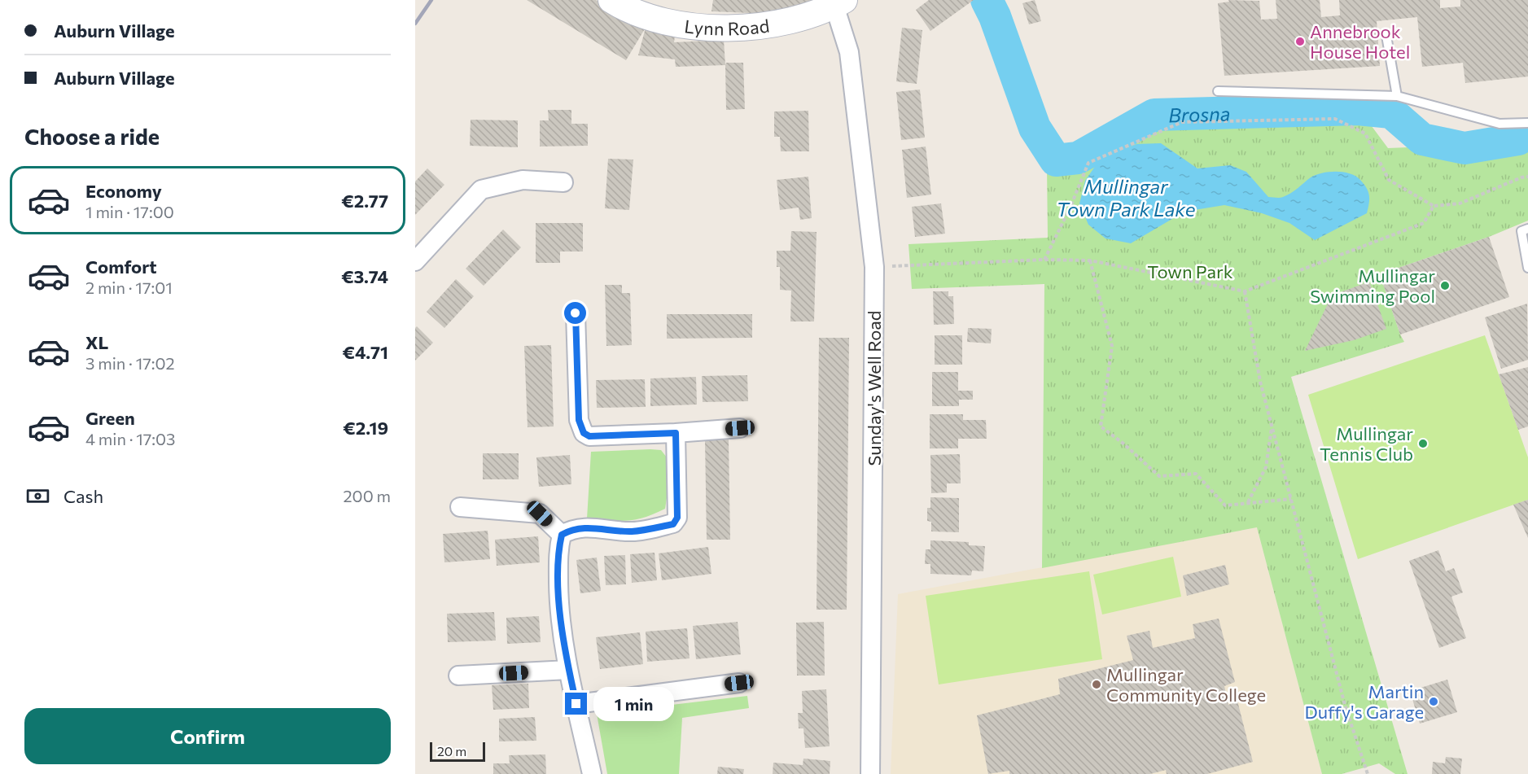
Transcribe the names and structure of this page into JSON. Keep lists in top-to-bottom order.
{
  "streets": {
    "street": ["Lynn Road", "Sunday's Well Road"]
  },
  "crossings": [
    ["Lynn Road", "Sunday's Well Road"]
  ],
  "water": ["Brosna", "Mullingar Town Park Lake"],
  "parks": ["Town Park"],
  "places": [
    "Annebrook House Hotel",
    "Mullingar Swimming Pool",
    "Mullingar Tennis Club",
    "Mullingar Community College",
    "Martin Duffy's Garage"
  ],
  "scale_bar": "20 m",
  "page": {
    "banner": ["Auburn Village", "Auburn Village"],
    "heading": "Choose a ride",
    "list": [
      {
        "name": "Economy",
        "note": "1 min · 17:00",
        "value": "€2.77"
      },
      {
        "name": "Comfort",
        "note": "2 min · 17:01",
        "value": "€3.74"
      },
      {
        "name": "XL",
        "note": "3 min · 17:02",
        "value": "€4.71"
      },
      {
        "name": "Green",
        "note": "4 min · 17:03",
        "value": "€2.19"
      }
    ],
    "pay": ["Cash", "200 m"],
    "bubble": "1 min",
    "buttons": "Confirm",
    "scale": "20 m"
  }
}
